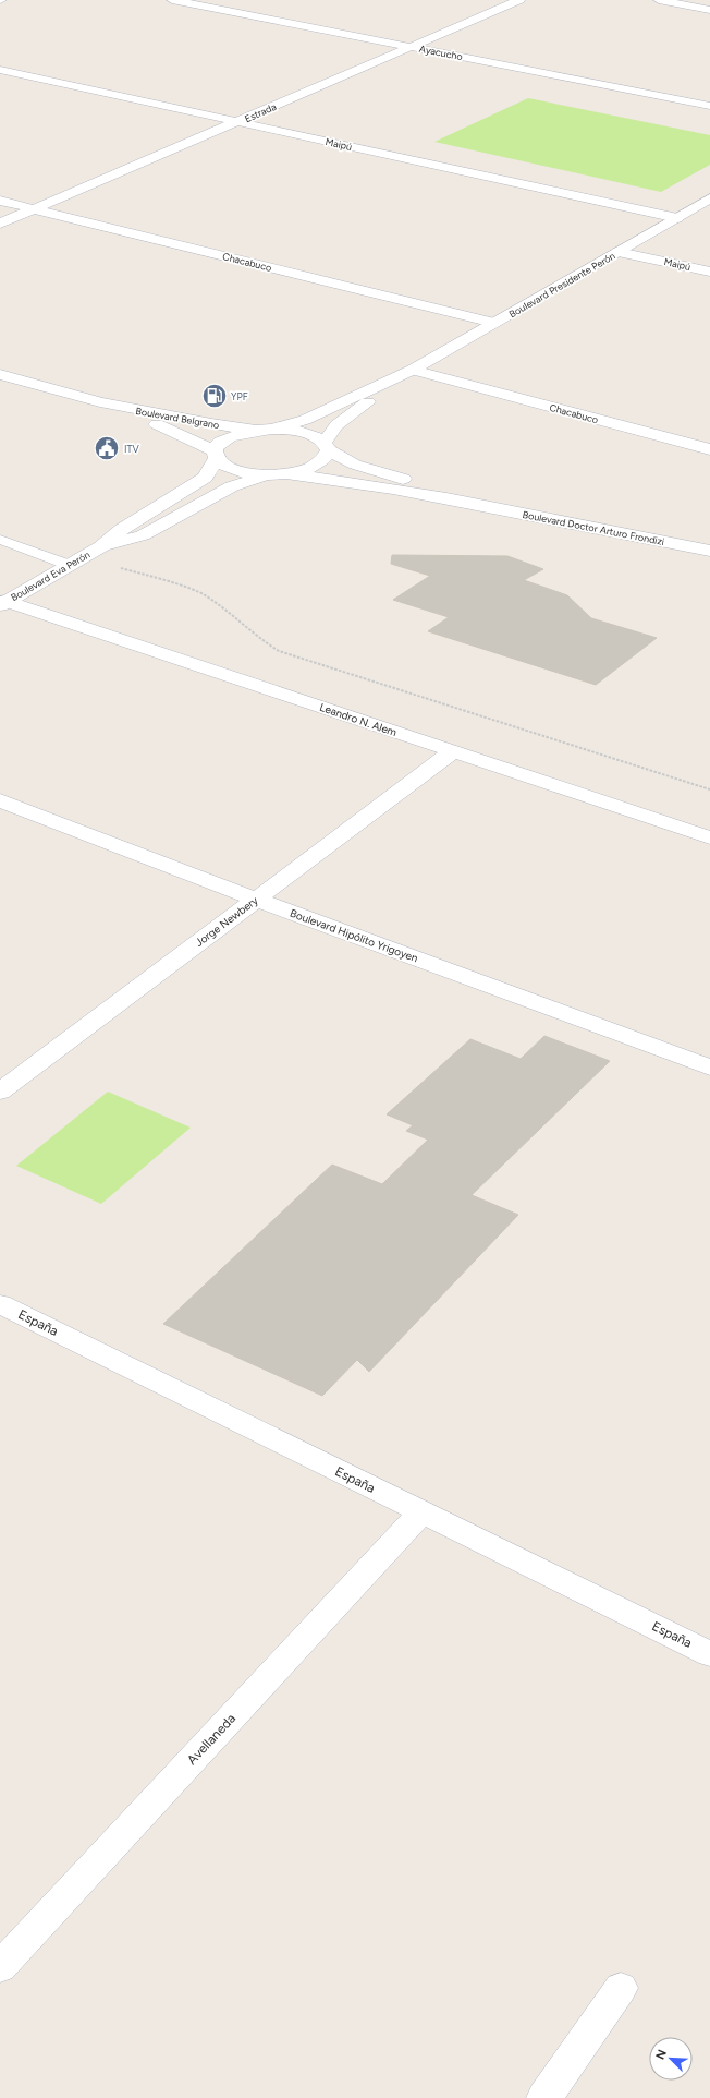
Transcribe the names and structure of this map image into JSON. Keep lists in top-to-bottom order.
{
  "streets": {
    "street": [
      "Ayacucho",
      "Estrada",
      "Maipú",
      "Chacabuco",
      "Boulevard Presidente Perón",
      "Boulevard Belgrano",
      "Boulevard Doctor Arturo Frondizi",
      "Boulevard Eva Perón",
      "Leandro N. Alem",
      "Jorge Newbery",
      "Boulevard Hipólito Yrigoyen",
      "España",
      "Avellaneda"
    ]
  },
  "crossings": [
    ["Ayacucho", "Estrada"],
    ["Estrada", "Maipú"],
    ["Estrada", "Chacabuco"],
    ["Maipú", "Boulevard Presidente Perón"],
    ["Chacabuco", "Boulevard Presidente Perón"],
    ["Boulevard Presidente Perón", "Boulevard Belgrano"],
    ["Boulevard Presidente Perón", "Boulevard Doctor Arturo Frondizi"],
    ["Boulevard Presidente Perón", "Boulevard Eva Perón"],
    ["Boulevard Eva Perón", "Leandro N. Alem"],
    ["Leandro N. Alem", "Jorge Newbery"],
    ["Jorge Newbery", "Boulevard Hipólito Yrigoyen"],
    ["España", "Avellaneda"]
  ],
  "places": {
    "fuel station": ["YPF"],
    "public building": ["ITV"]
  },
  "north": "top left"
}
